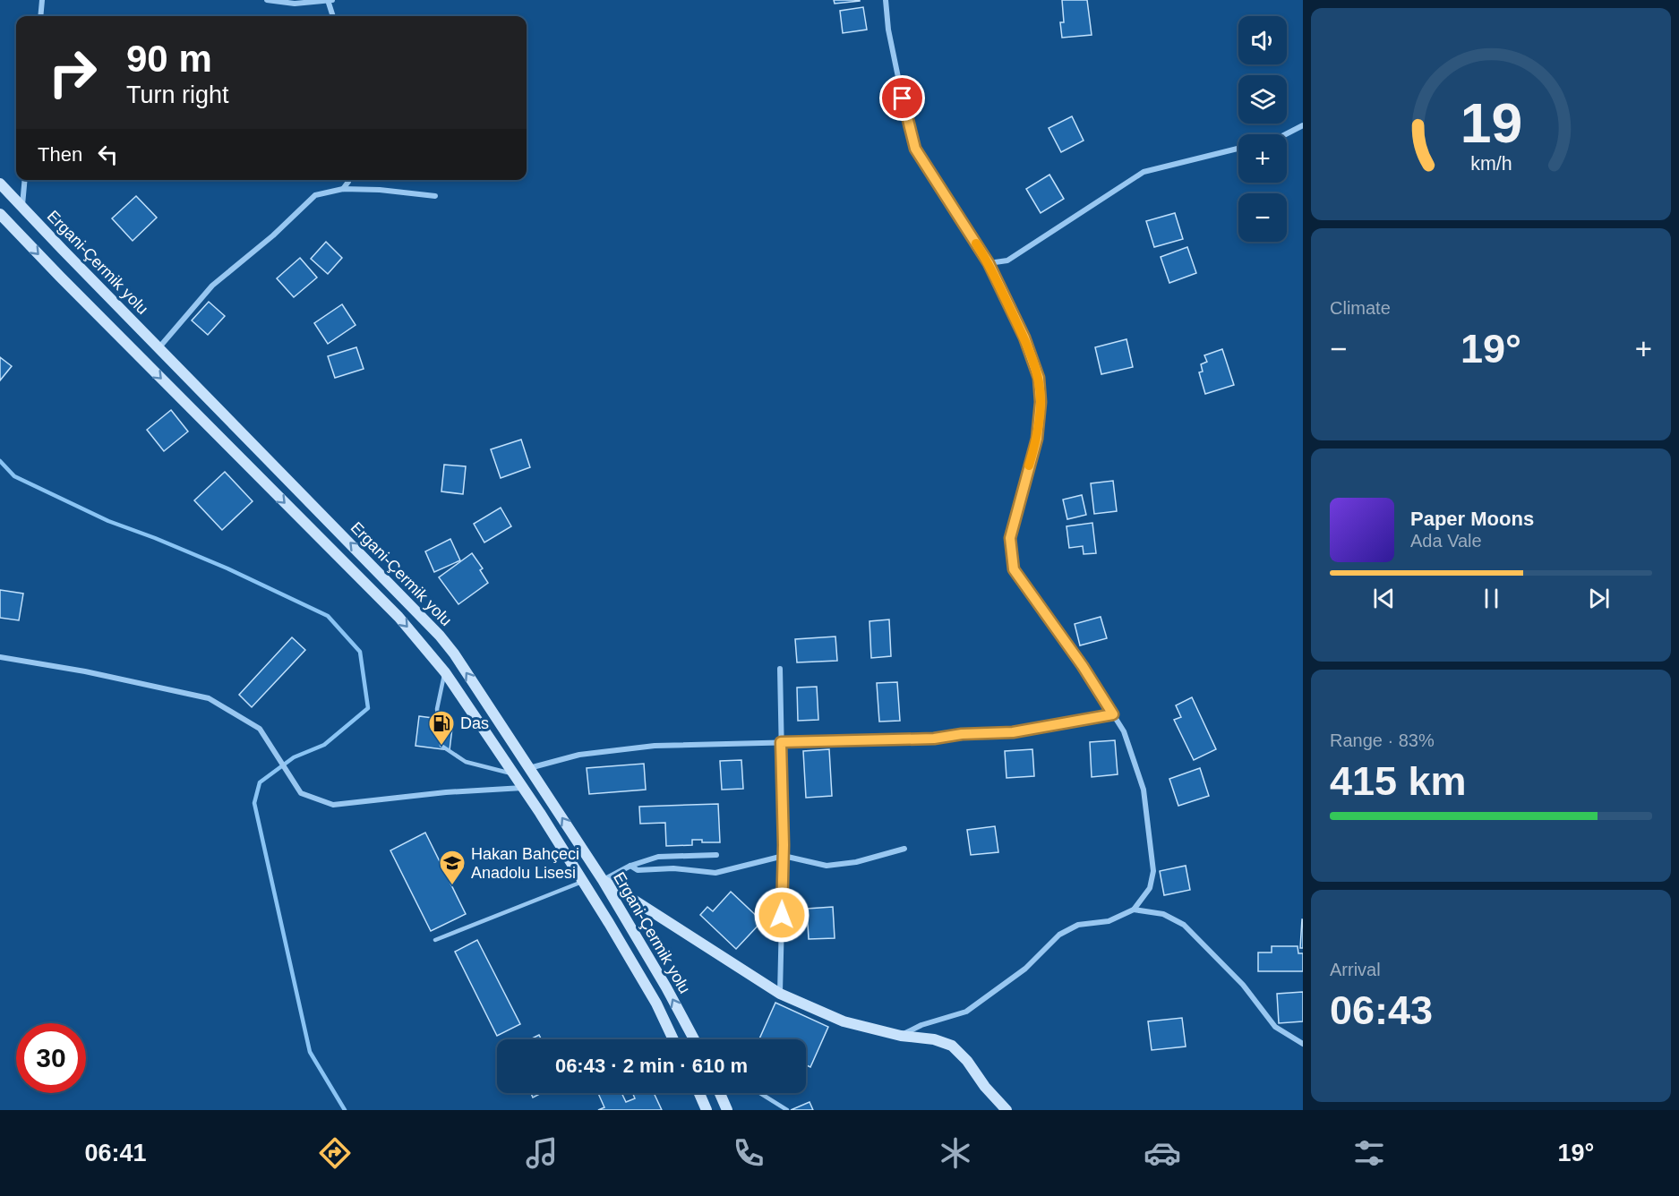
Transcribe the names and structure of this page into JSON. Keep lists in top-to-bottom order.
{
  "streets": {
    "main road": ["Ergani-Çermik yolu"]
  },
  "places": {
    "fuel station": ["Das"],
    "school or university": ["Hakan Bahçeci Anadolu Lisesi"]
  },
  "page": {
    "map_buttons": ["+", "−"],
    "turn": ["90 m", "Turn right"],
    "then": "Then",
    "tile": [
      "Climate",
      ["Range · 83%", "415 km"],
      ["Arrival", "06:43"]
    ],
    "heat": ["−", "19°", "+"],
    "song": ["Paper Moons", "Ada Vale"],
    "limit": "30",
    "trip": "06:43 · 2 min · 610 m",
    "tabs": ["06:41", "19°"],
    "gauge": ["19", "km/h"]
  }
}
